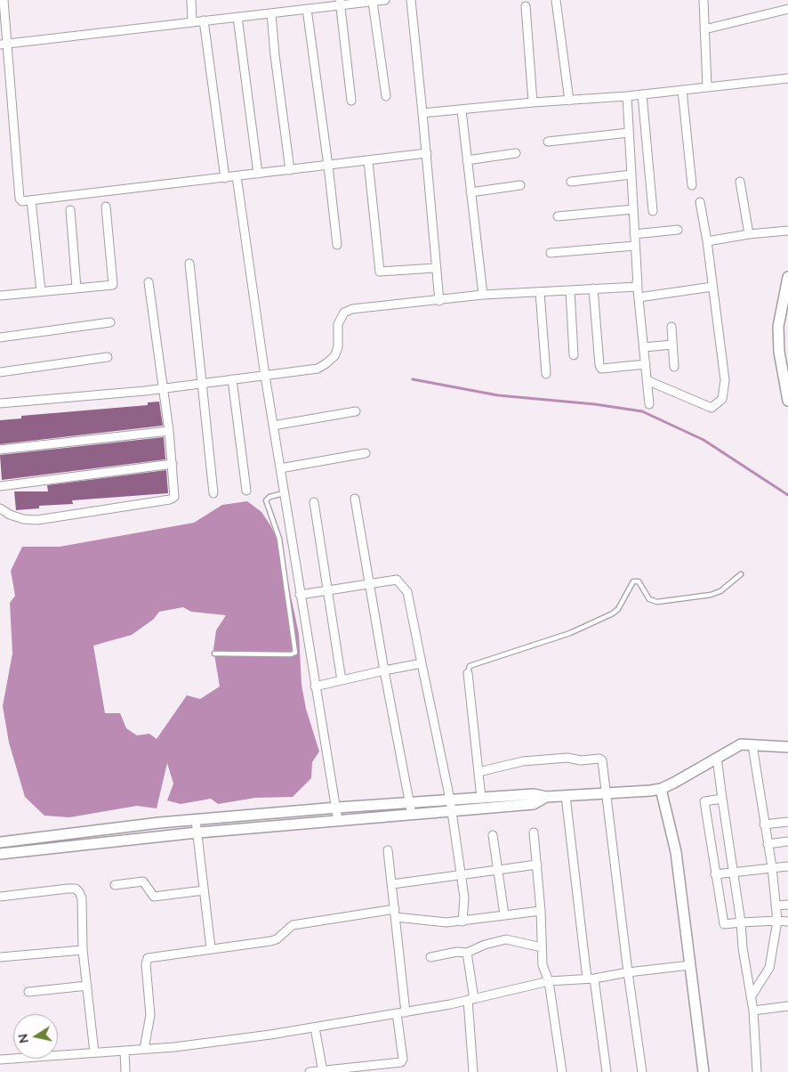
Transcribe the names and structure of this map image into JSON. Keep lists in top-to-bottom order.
{
  "north": "left"
}
